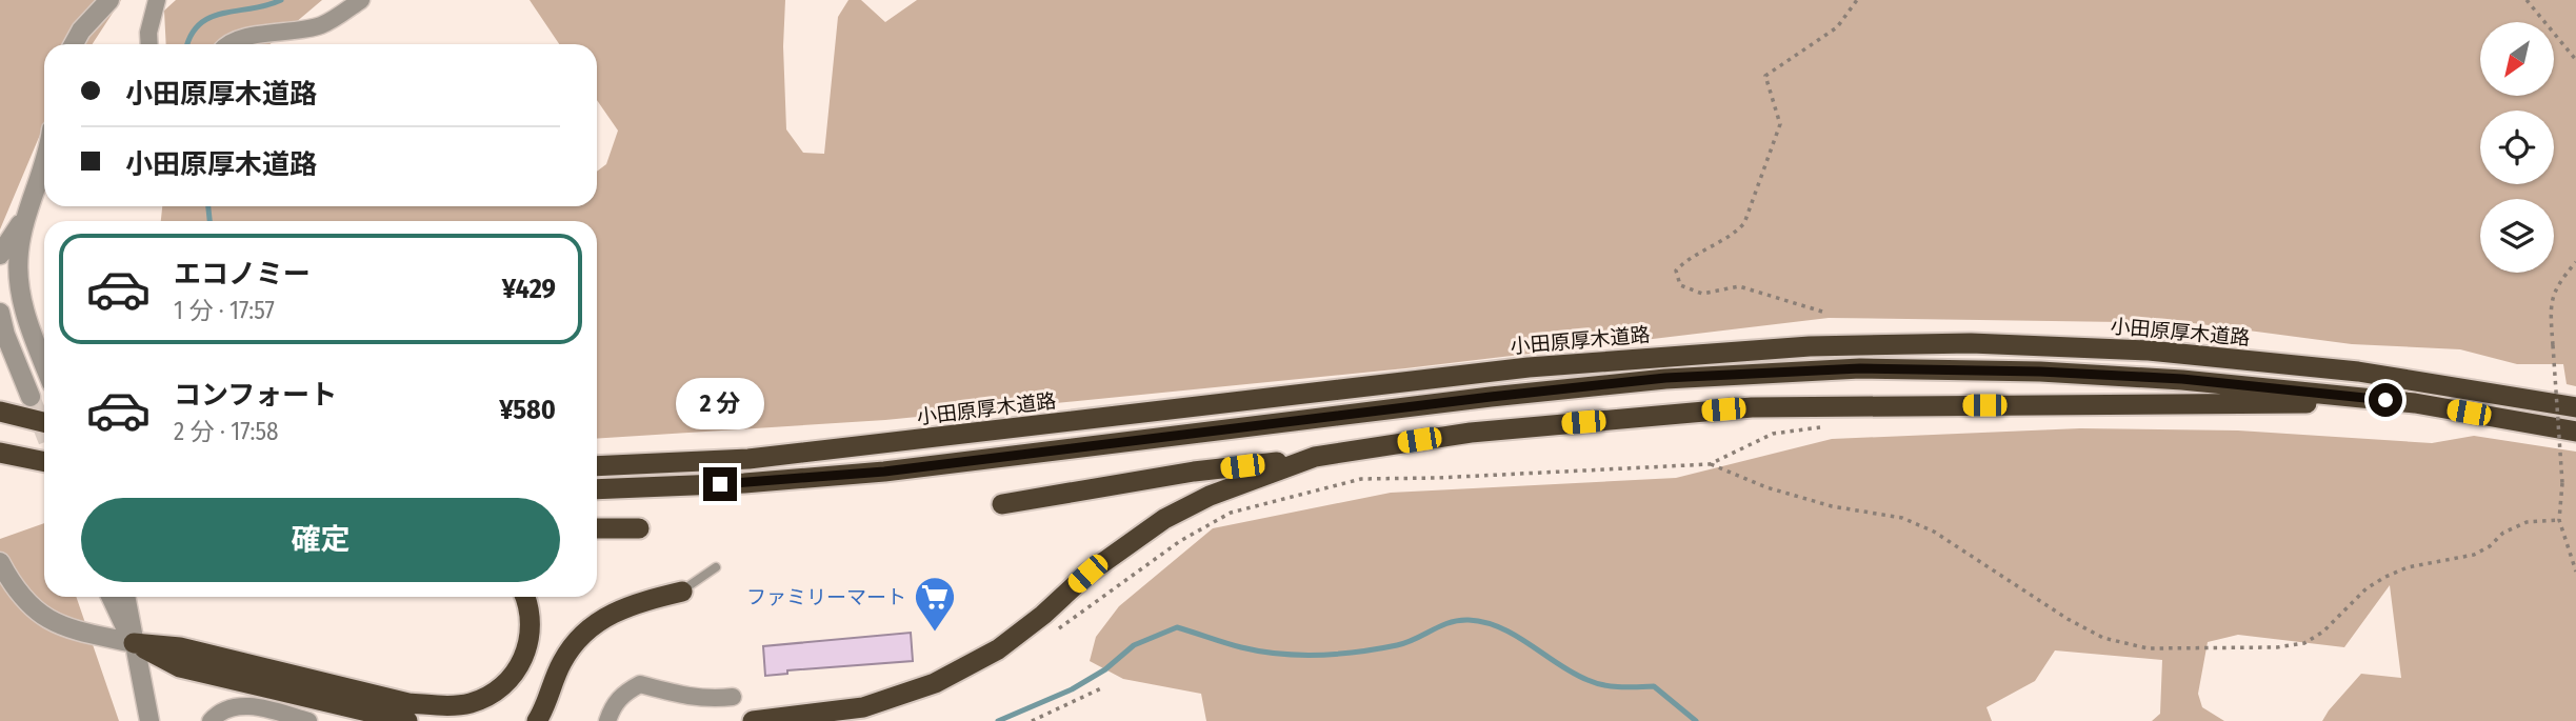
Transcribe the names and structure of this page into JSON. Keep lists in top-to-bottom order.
{
  "streets": {
    "highway": ["小田原厚木道路"]
  },
  "places": {
    "supermarket": ["ファミリーマート"]
  },
  "north": "bottom left",
  "page": {
    "banner": ["小田原厚木道路", "小田原厚木道路"],
    "list": [
      {
        "name": "エコノミー",
        "note": "1 分 · 17:57",
        "value": "¥429"
      },
      {
        "name": "コンフォート",
        "note": "2 分 · 17:58",
        "value": "¥580"
      }
    ],
    "bubble": "2 分",
    "buttons": "確定"
  }
}
